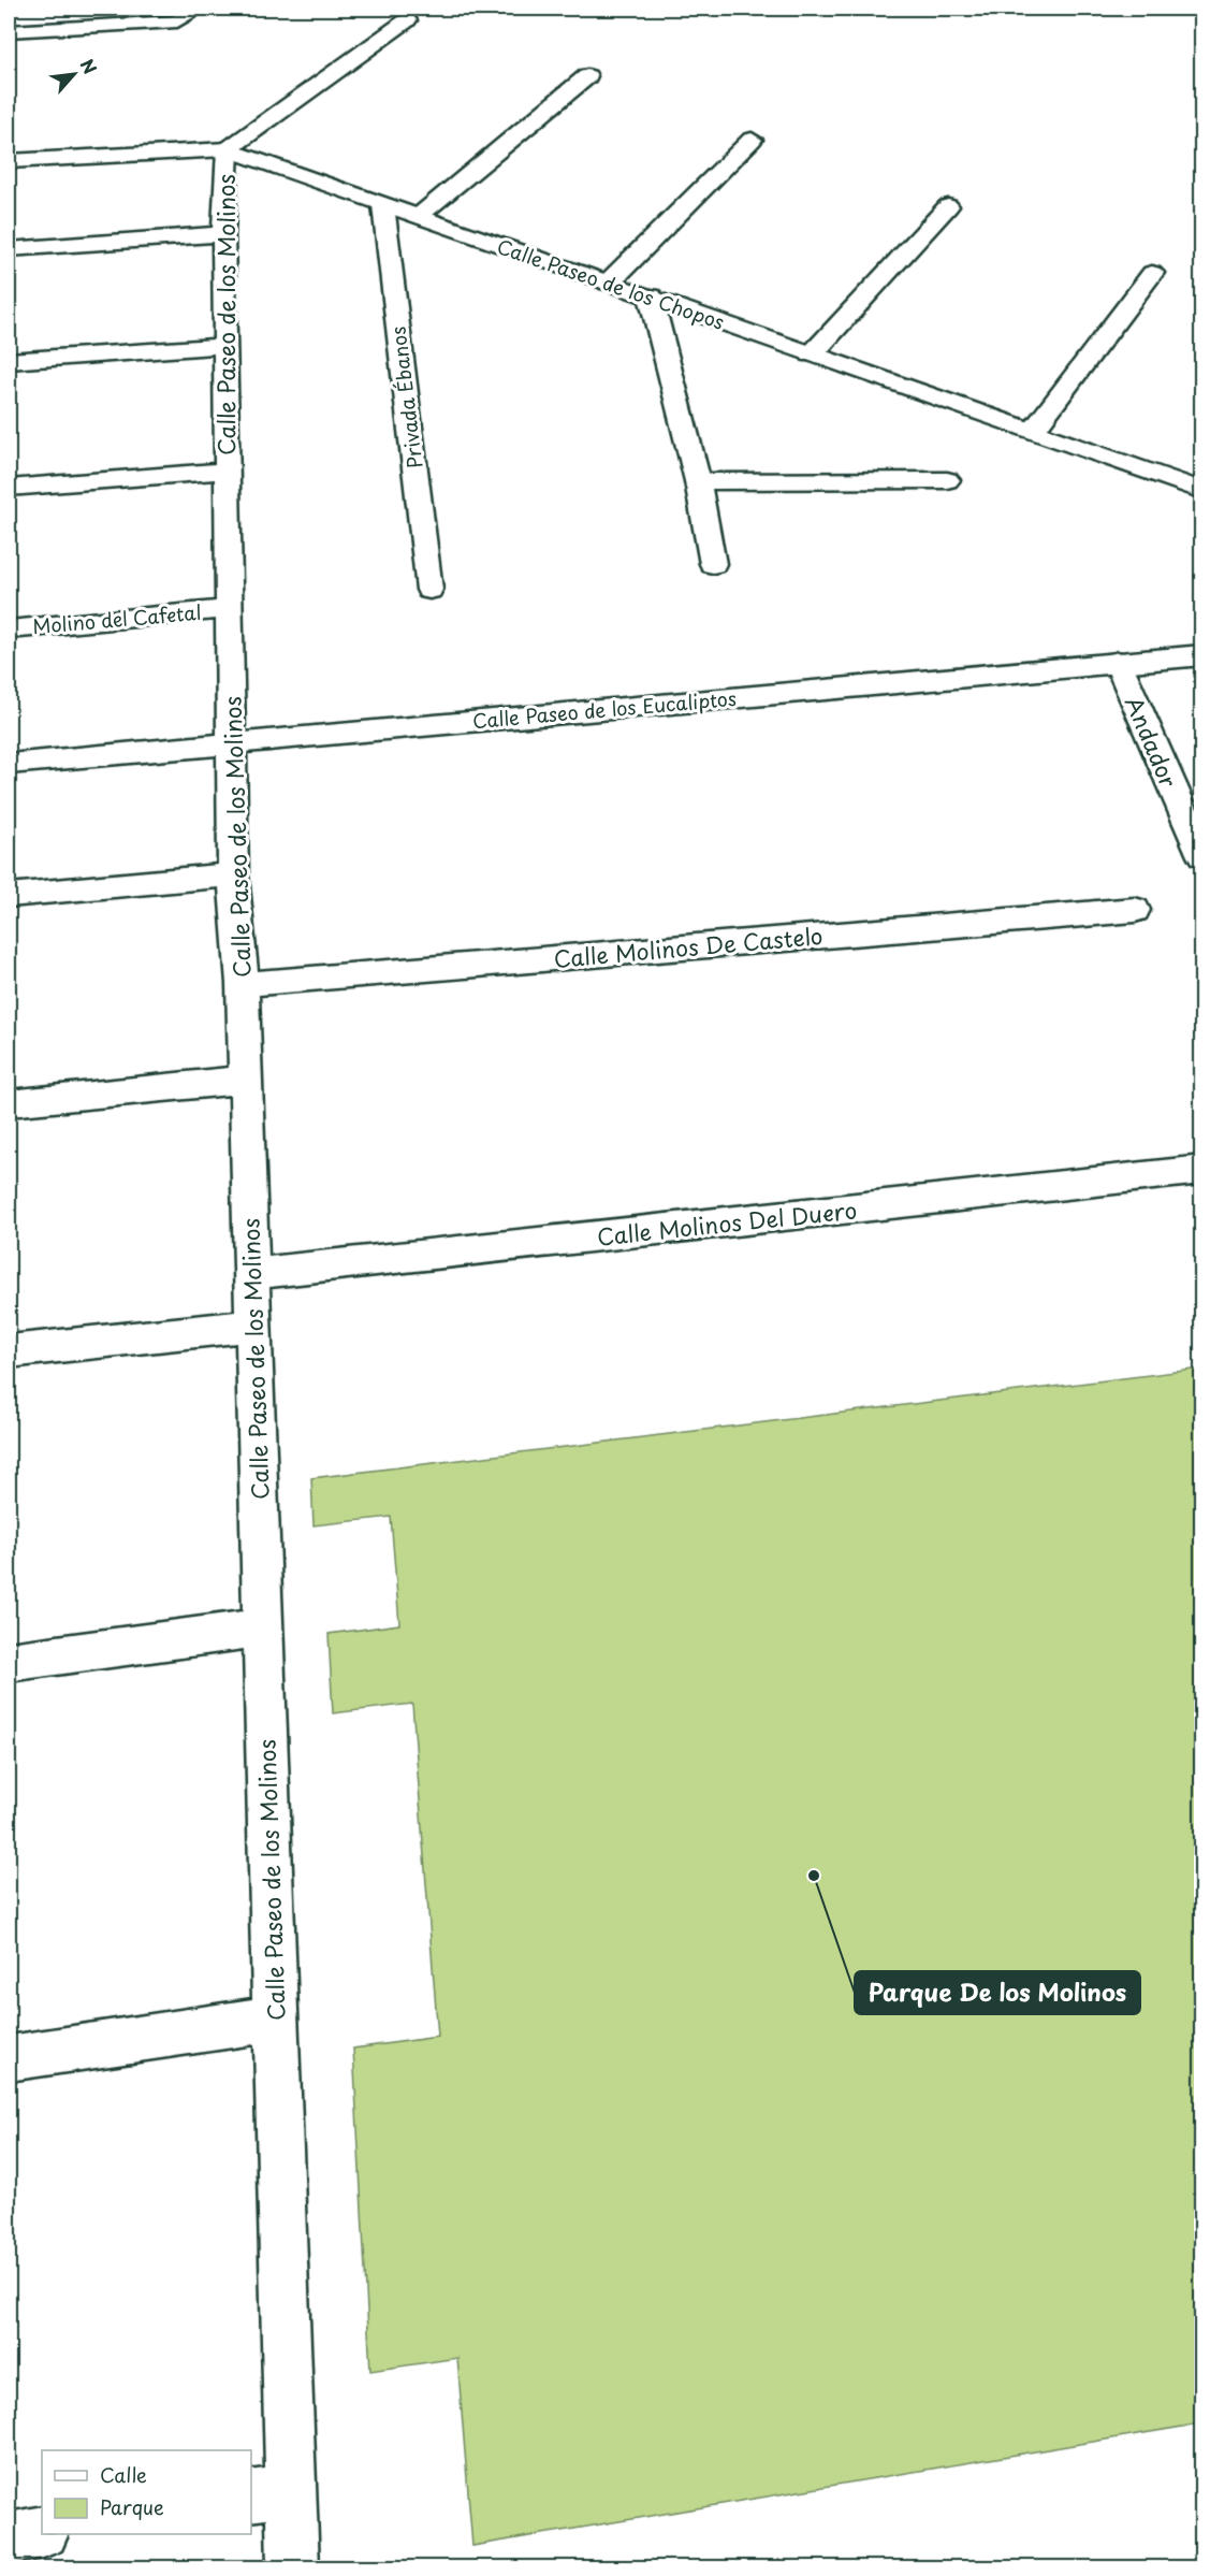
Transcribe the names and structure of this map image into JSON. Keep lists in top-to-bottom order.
{
  "streets": {
    "street": [
      "Calle Paseo de los Chopos",
      "Calle Paseo de los Molinos",
      "Privada Ébanos",
      "Molino del Cafetal",
      "Calle Paseo de los Eucaliptos",
      "Andador",
      "Calle Molinos De Castelo",
      "Calle Molinos Del Duero"
    ]
  },
  "crossings": [
    ["Calle Paseo de los Chopos", "Calle Paseo de los Molinos"],
    ["Calle Paseo de los Chopos", "Privada Ébanos"],
    ["Calle Paseo de los Molinos", "Molino del Cafetal"],
    ["Calle Paseo de los Molinos", "Calle Paseo de los Eucaliptos"],
    ["Calle Paseo de los Molinos", "Calle Molinos De Castelo"],
    ["Calle Paseo de los Molinos", "Calle Molinos Del Duero"],
    ["Calle Paseo de los Eucaliptos", "Andador"]
  ],
  "places": ["Parque De los Molinos"],
  "legend": ["Calle", "Parque"],
  "north": "top right"
}
